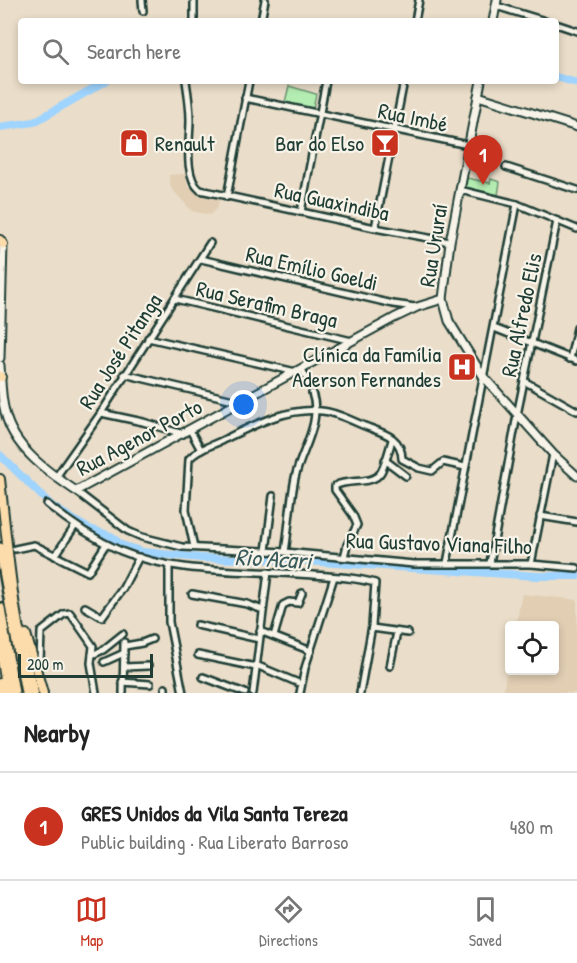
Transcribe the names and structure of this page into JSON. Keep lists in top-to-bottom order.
{
  "streets": {
    "street": [
      "Rua Imbé",
      "Rua Guaxindiba",
      "Rua Ururaí",
      "Rua Emílio Goeldi",
      "Rua Serafim Braga",
      "Rua Alfredo Elis",
      "Rua José Pitanga",
      "Rua Agenor Porto",
      "Rua Gustavo Viana Filho"
    ]
  },
  "crossings": [
    ["Rua Imbé", "Rua Ururaí"],
    ["Rua Guaxindiba", "Rua Ururaí"],
    ["Rua Ururaí", "Rua Alfredo Elis"],
    ["Rua Ururaí", "Rua Agenor Porto"],
    ["Rua Emílio Goeldi", "Rua José Pitanga"],
    ["Rua Emílio Goeldi", "Rua Agenor Porto"],
    ["Rua Serafim Braga", "Rua José Pitanga"],
    ["Rua Serafim Braga", "Rua Agenor Porto"],
    ["Rua Alfredo Elis", "Rua Gustavo Viana Filho"],
    ["Rua José Pitanga", "Rua Gustavo Viana Filho"],
    ["Rua Agenor Porto", "Rua Gustavo Viana Filho"]
  ],
  "water": ["Rio Acari"],
  "places": {
    "shop": ["Renault"],
    "bar": ["Bar do Elso"],
    "hospital": ["Clínica da Família Aderson Fernandes"]
  },
  "scale_bar": "200 m",
  "page": {
    "search": "Search here",
    "pins": "1",
    "scale": "200 m",
    "heading": "Nearby",
    "list": [
      {
        "mark": "1",
        "name": "GRES Unidos da Vila Santa Tereza",
        "note": "Public building · Rua Liberato Barroso",
        "value": "480 m"
      }
    ],
    "nav": ["Map", "Directions", "Saved"]
  }
}
